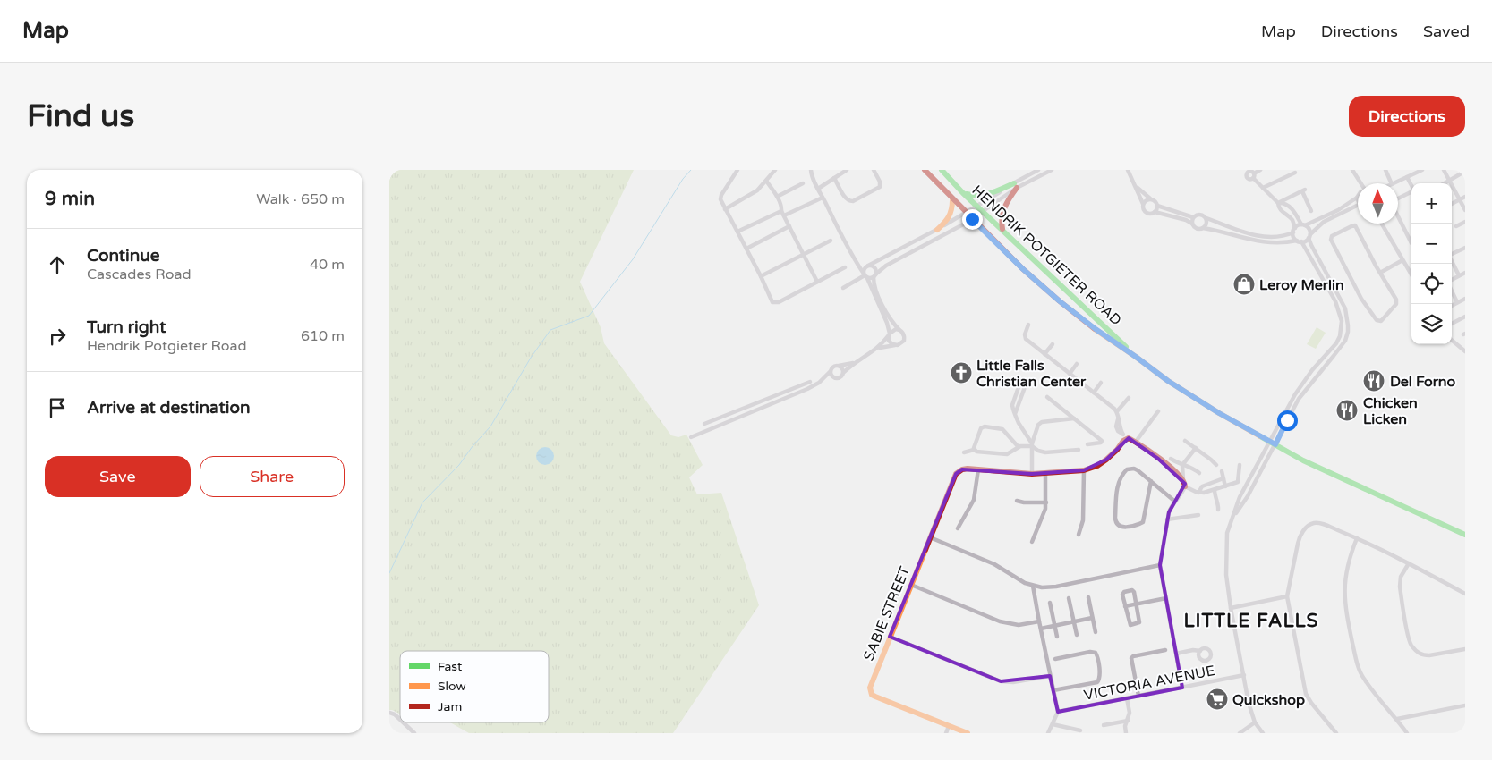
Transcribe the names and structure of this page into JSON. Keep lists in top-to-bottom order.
{
  "streets": {
    "main road": ["HENDRIK POTGIETER ROAD", "SABIE STREET"],
    "street": ["VICTORIA AVENUE"]
  },
  "districts": ["LITTLE FALLS"],
  "places": {
    "shop": ["Leroy Merlin"],
    "church": ["Little Falls Christian Center"],
    "restaurant": ["Del Forno", "Chicken Licken"],
    "supermarket": ["Quickshop"]
  },
  "legend": ["Fast", "Slow", "Jam"],
  "north": "top",
  "page": {
    "header": "Map",
    "nav": ["Map", "Directions", "Saved"],
    "buttons": [
      "Directions",
      ["Save", "Share"]
    ],
    "title": "Find us",
    "heading": ["9 min", "Walk · 650 m"],
    "map_buttons": ["+", "−"],
    "list": [
      ["Continue", "Cascades Road", "40 m"],
      ["Turn right", "Hendrik Potgieter Road", "610 m"],
      "Arrive at destination"
    ]
  }
}
